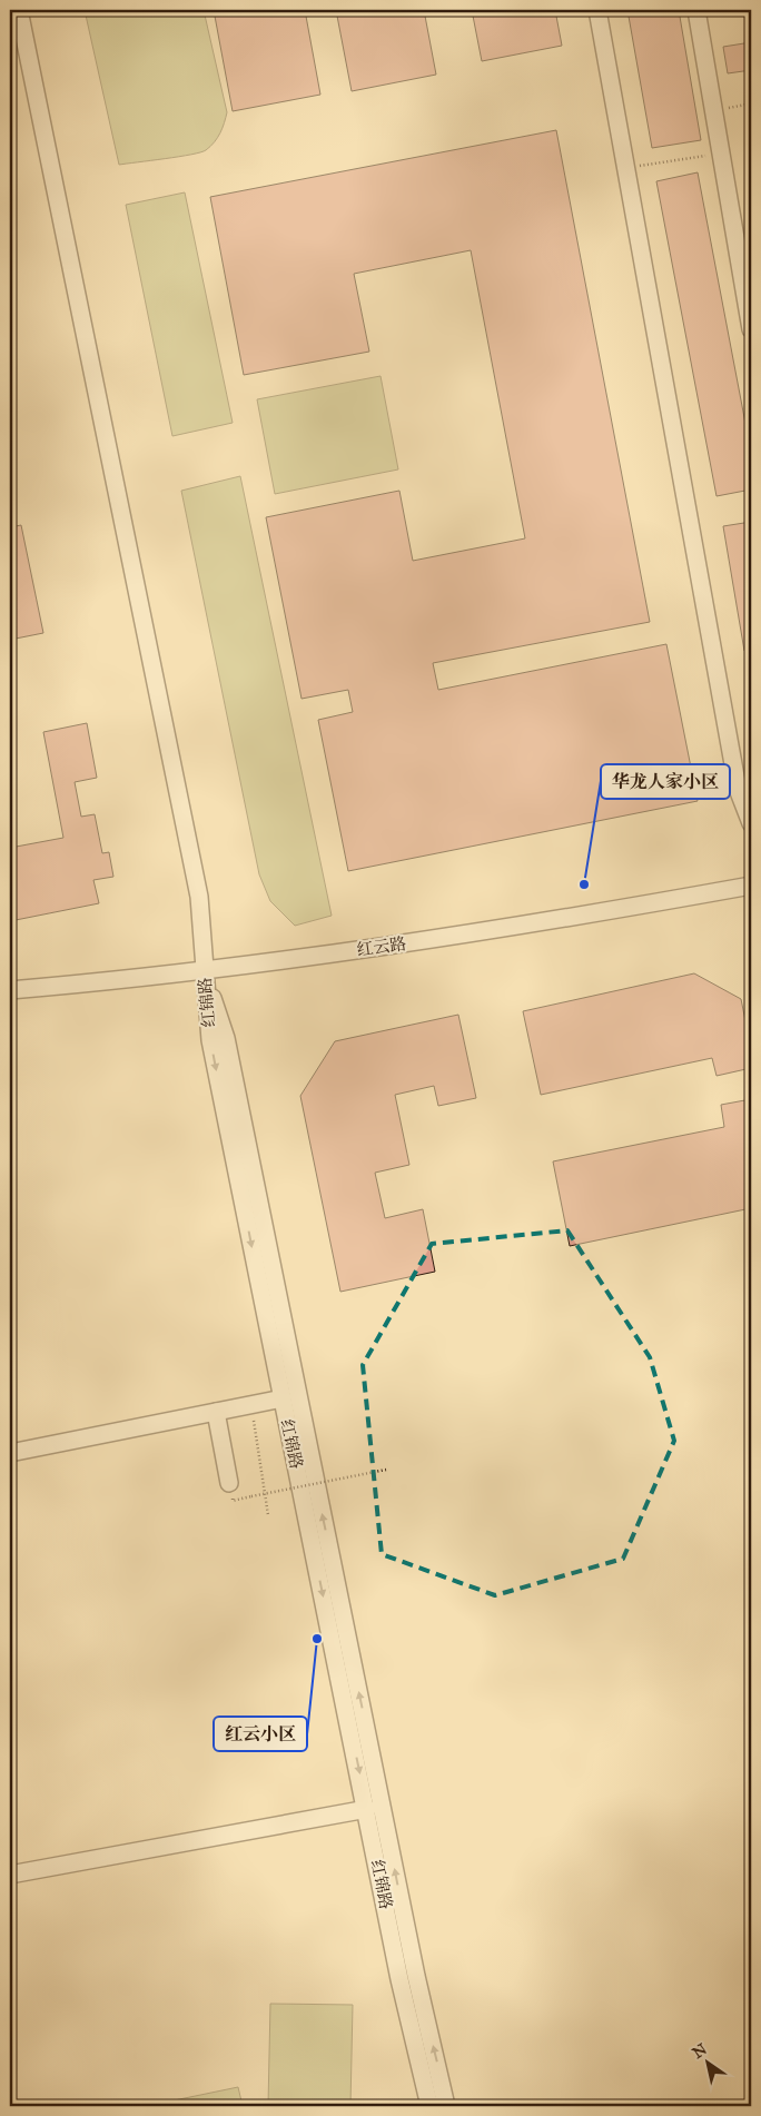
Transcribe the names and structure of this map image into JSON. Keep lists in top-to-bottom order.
{
  "streets": {
    "street": ["红云路", "红锦路"]
  },
  "crossings": [
    ["红云路", "红锦路"]
  ],
  "places": ["华龙人家小区", "红云小区"],
  "north": "top left"
}
